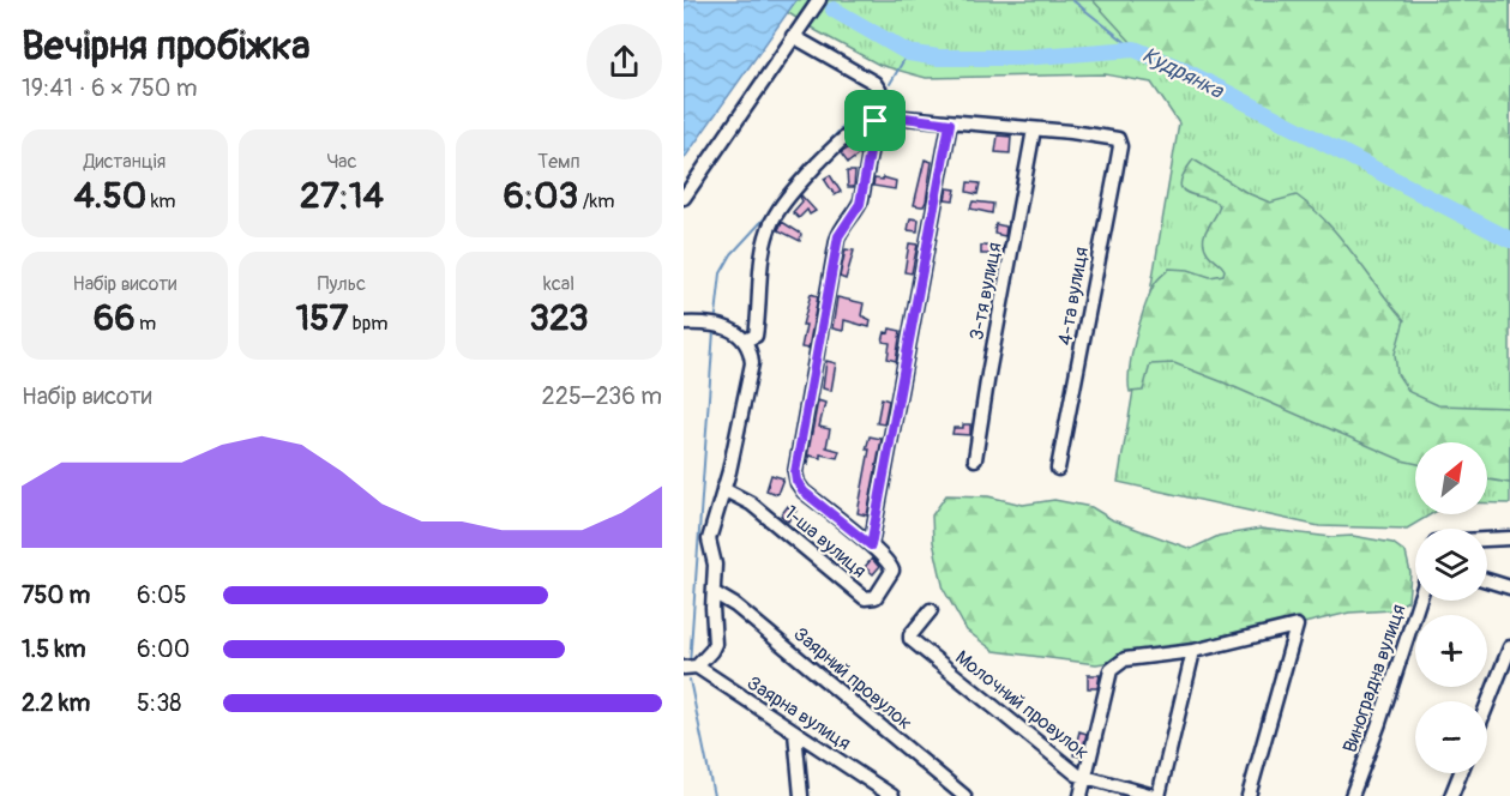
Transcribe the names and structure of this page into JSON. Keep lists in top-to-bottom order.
{
  "streets": {
    "street": [
      "3-тя вулиця",
      "4-та вулиця",
      "1-ша вулиця",
      "Заярний провулок",
      "Виноградна вулиця",
      "Молочний провулок",
      "Заярна вулиця"
    ]
  },
  "crossings": [
    ["3-тя вулиця", "4-та вулиця"]
  ],
  "water": ["Кудрянка"],
  "north": "top right",
  "page": {
    "heading": ["Вечірня пробіжка", "19:41 · 6 × 750 m"],
    "stats": [
      ["Дистанція", "4.50 km"],
      ["Час", "27:14"],
      ["Темп", "6:03 /km"],
      ["Набір висоти", "66 m"],
      ["Пульс", "157 bpm"],
      ["kcal", "323"]
    ],
    "chart": ["Набір висоти", "225–236 m"],
    "map_buttons": ["+", "−"],
    "list": [
      {
        "name": "750 m",
        "note": "6:05"
      },
      {
        "name": "1.5 km",
        "note": "6:00"
      },
      {
        "name": "2.2 km",
        "note": "5:38"
      }
    ]
  }
}
